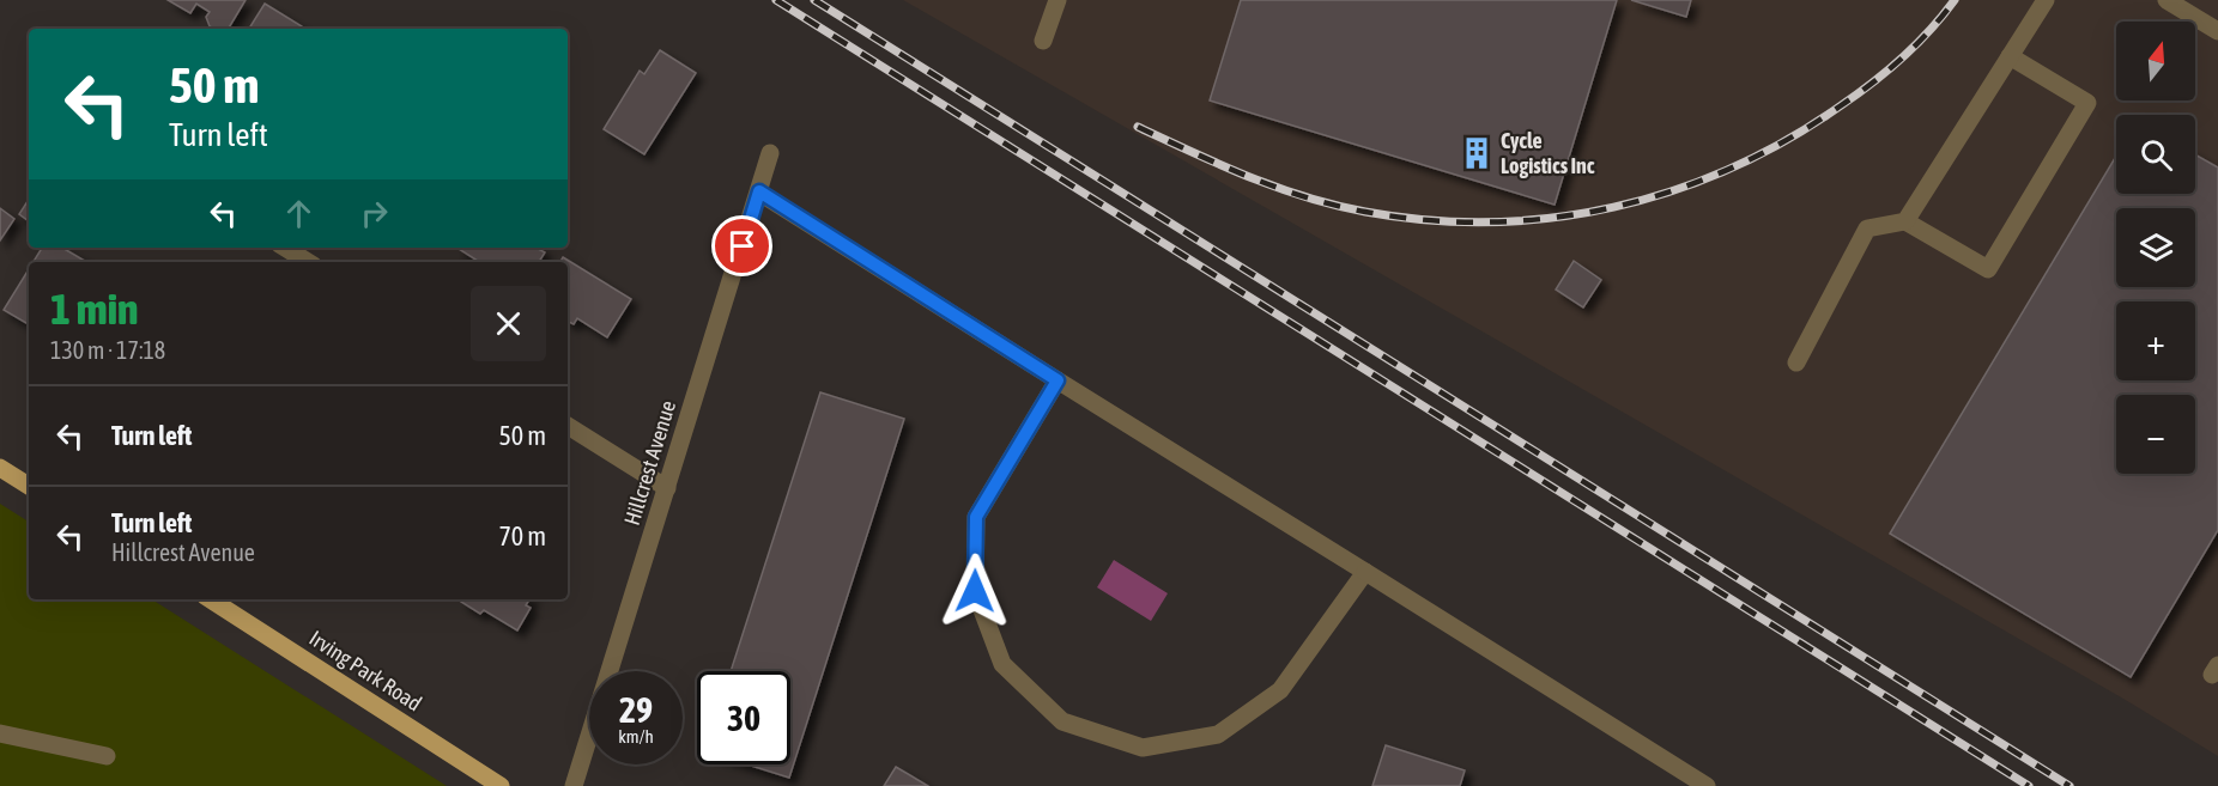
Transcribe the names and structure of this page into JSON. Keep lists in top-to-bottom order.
{
  "streets": {
    "main road": ["Irving Park Road"],
    "street": ["Hillcrest Avenue"]
  },
  "places": {
    "building": ["Cycle Logistics Inc"]
  },
  "north": "top",
  "page": {
    "map_buttons": ["+", "−"],
    "turn": ["50 m", "Turn left"],
    "heading": ["1 min", "130 m · 17:18"],
    "list": [
      {
        "name": "Turn left",
        "value": "50 m"
      },
      {
        "name": "Turn left",
        "note": "Hillcrest Avenue",
        "value": "70 m"
      }
    ],
    "speed": "29 km/h",
    "limit": "30"
  }
}
